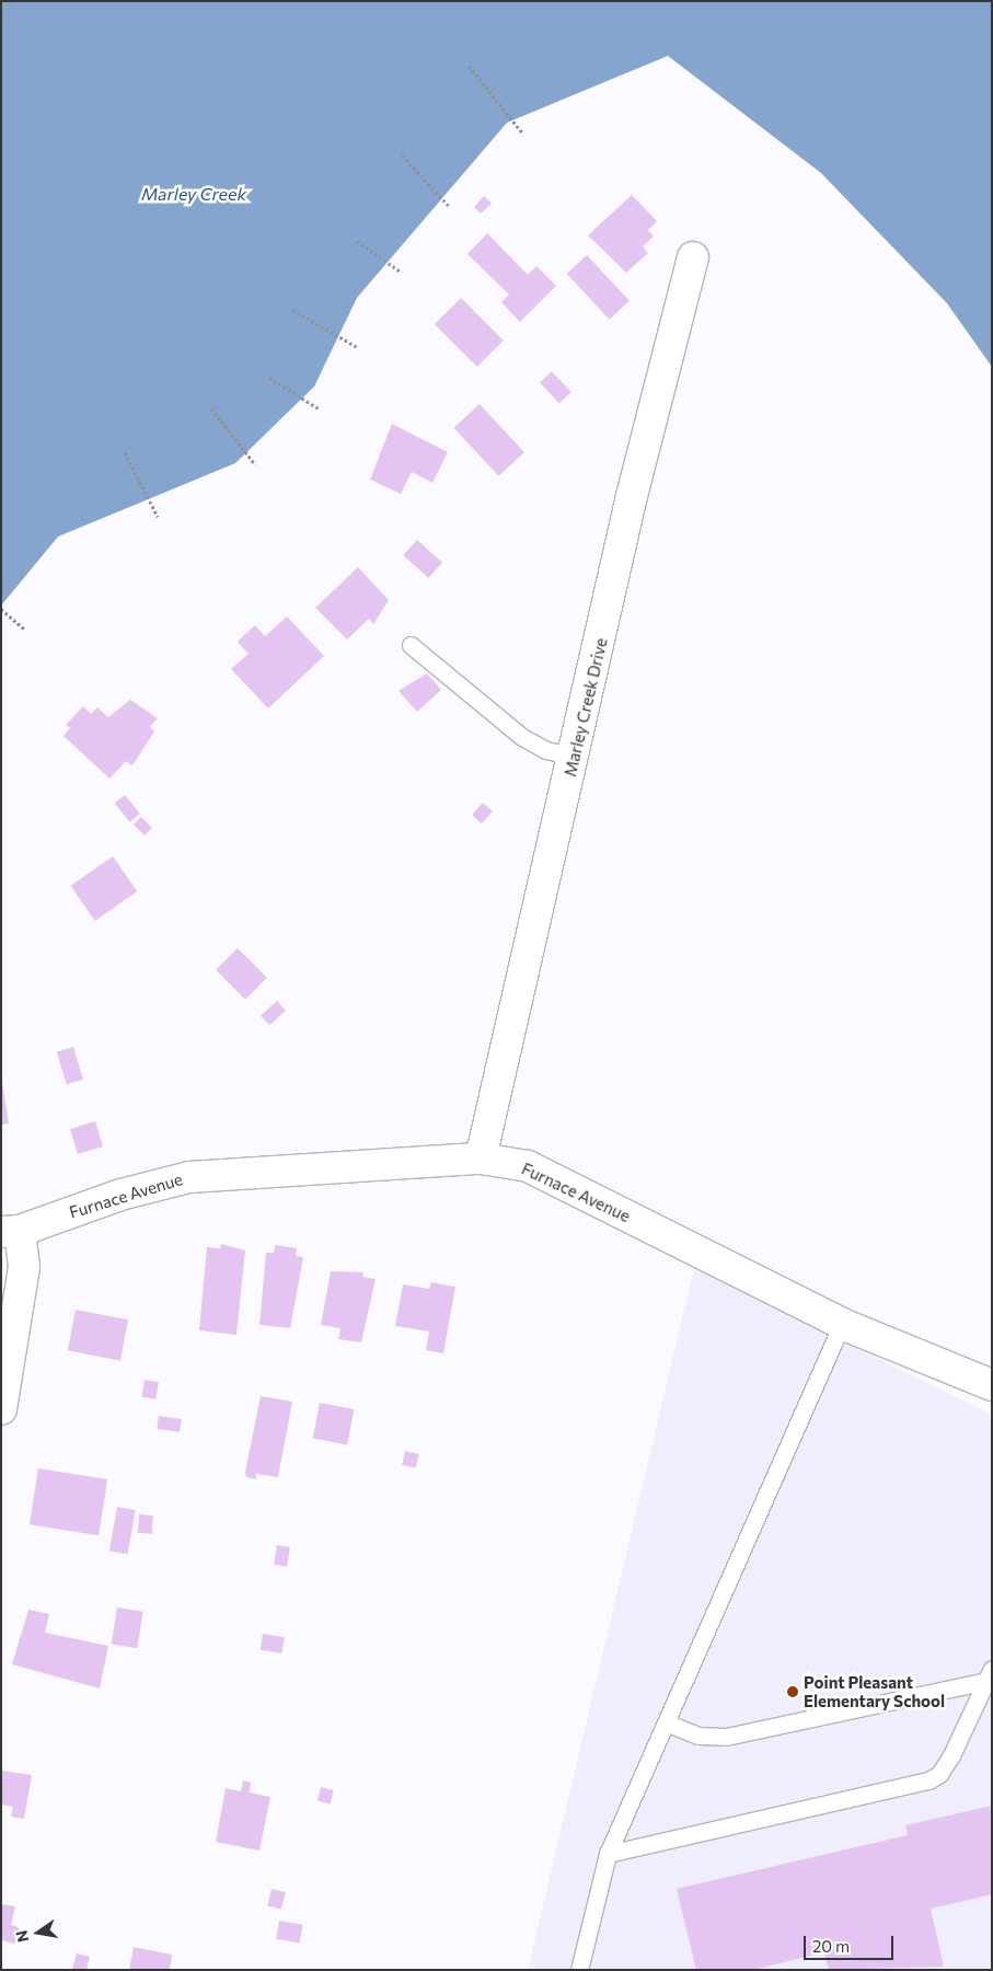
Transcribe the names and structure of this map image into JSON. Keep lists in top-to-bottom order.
{
  "streets": {
    "street": ["Marley Creek Drive", "Furnace Avenue"]
  },
  "crossings": [
    ["Marley Creek Drive", "Furnace Avenue"]
  ],
  "water": ["Marley Creek"],
  "places": ["Point Pleasant Elementary School"],
  "scale_bar": "20 m",
  "north": "left"
}
